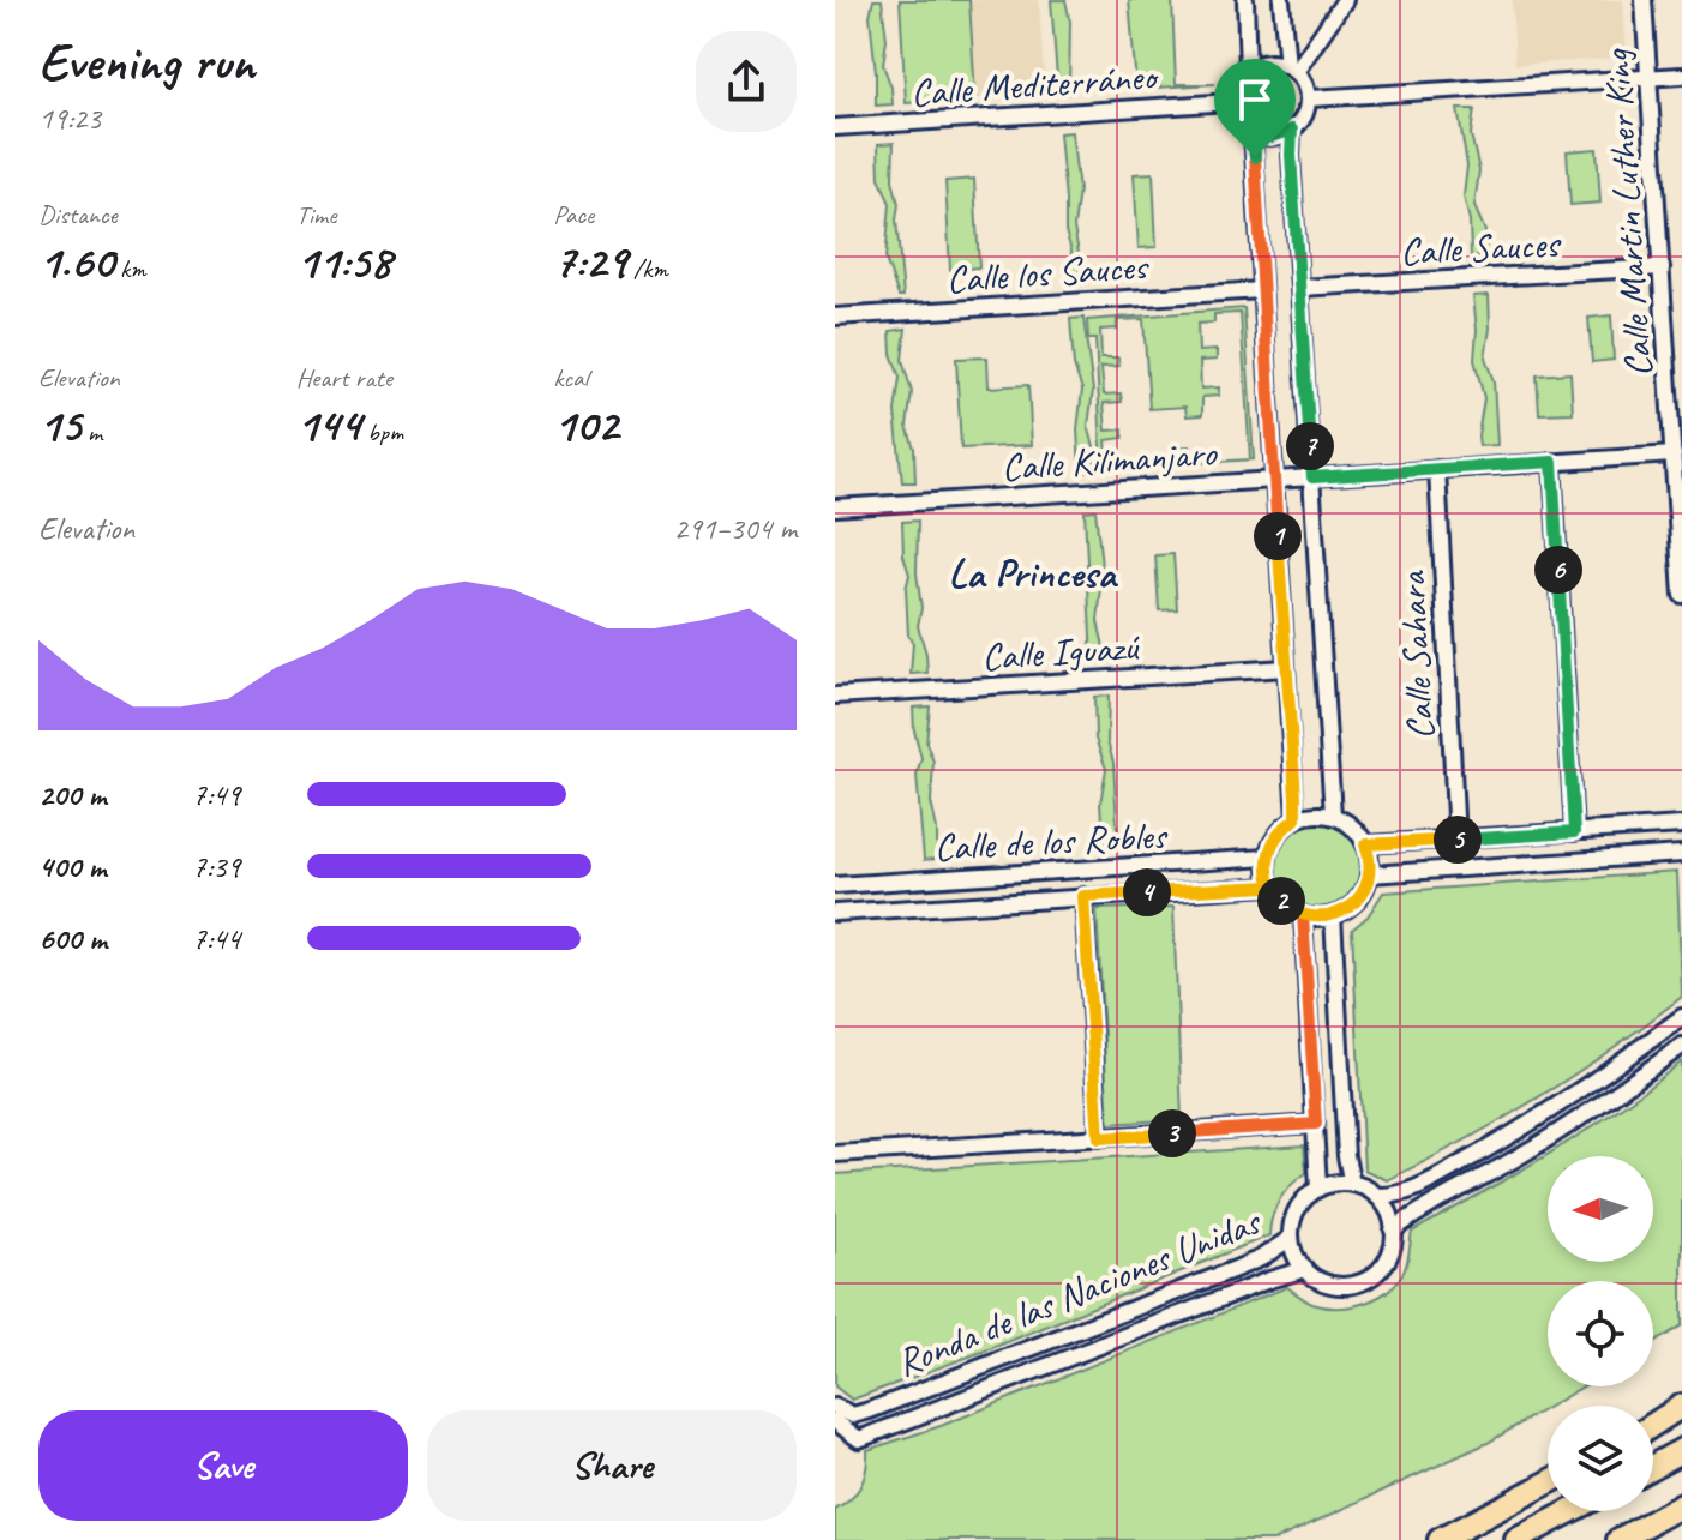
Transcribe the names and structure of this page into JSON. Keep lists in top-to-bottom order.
{
  "streets": {
    "street": [
      "Calle Mediterráneo",
      "Calle Martin Luther King",
      "Calle Sauces",
      "Calle los Sauces",
      "Calle Kilimanjaro",
      "Calle Iguazú",
      "Calle Sahara",
      "Calle de los Robles",
      "Ronda de las Naciones Unidas"
    ]
  },
  "crossings": [
    ["Calle Martin Luther King", "Calle Sauces"],
    ["Calle Martin Luther King", "Calle Kilimanjaro"],
    ["Calle Kilimanjaro", "Calle Sahara"]
  ],
  "districts": ["La Princesa"],
  "north": "left",
  "page": {
    "heading": ["Evening run", "19:23"],
    "stats": [
      ["Distance", "1.60 km"],
      ["Time", "11:58"],
      ["Pace", "7:29 /km"],
      ["Elevation", "15 m"],
      ["Heart rate", "144 bpm"],
      ["kcal", "102"]
    ],
    "pins": [
      "7",
      "1",
      "6",
      "5",
      "4",
      "2",
      "3"
    ],
    "chart": ["Elevation", "291–304 m"],
    "list": [
      {
        "name": "200 m",
        "note": "7:49"
      },
      {
        "name": "400 m",
        "note": "7:39"
      },
      {
        "name": "600 m",
        "note": "7:44"
      }
    ],
    "buttons": ["Save", "Share"]
  }
}
